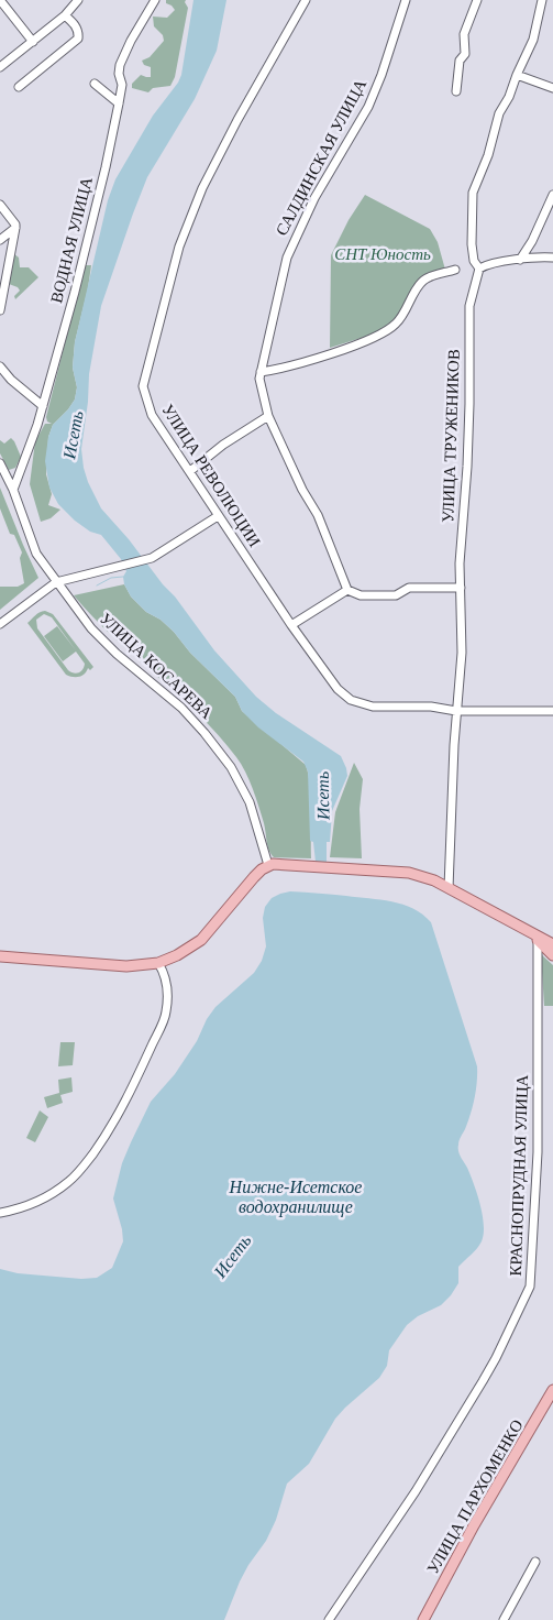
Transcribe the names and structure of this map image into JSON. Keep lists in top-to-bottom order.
{
  "streets": {
    "main road": ["УЛИЦА ПАРХОМЕНКО"],
    "street": [
      "САЛДИНСКАЯ УЛИЦА",
      "ВОДНАЯ УЛИЦА",
      "УЛИЦА ТРУЖЕНИКОВ",
      "УЛИЦА РЕВОЛЮЦИИ",
      "УЛИЦА КОСАРЕВА",
      "КРАСНОПРУДНАЯ УЛИЦА"
    ]
  },
  "crossings": [
    ["ВОДНАЯ УЛИЦА", "УЛИЦА КОСАРЕВА"],
    ["УЛИЦА ТРУЖЕНИКОВ", "УЛИЦА РЕВОЛЮЦИИ"]
  ],
  "water": ["Исеть", "Нижне-Исетское водохранилище"],
  "parks": ["СНТ Юность"]
}
